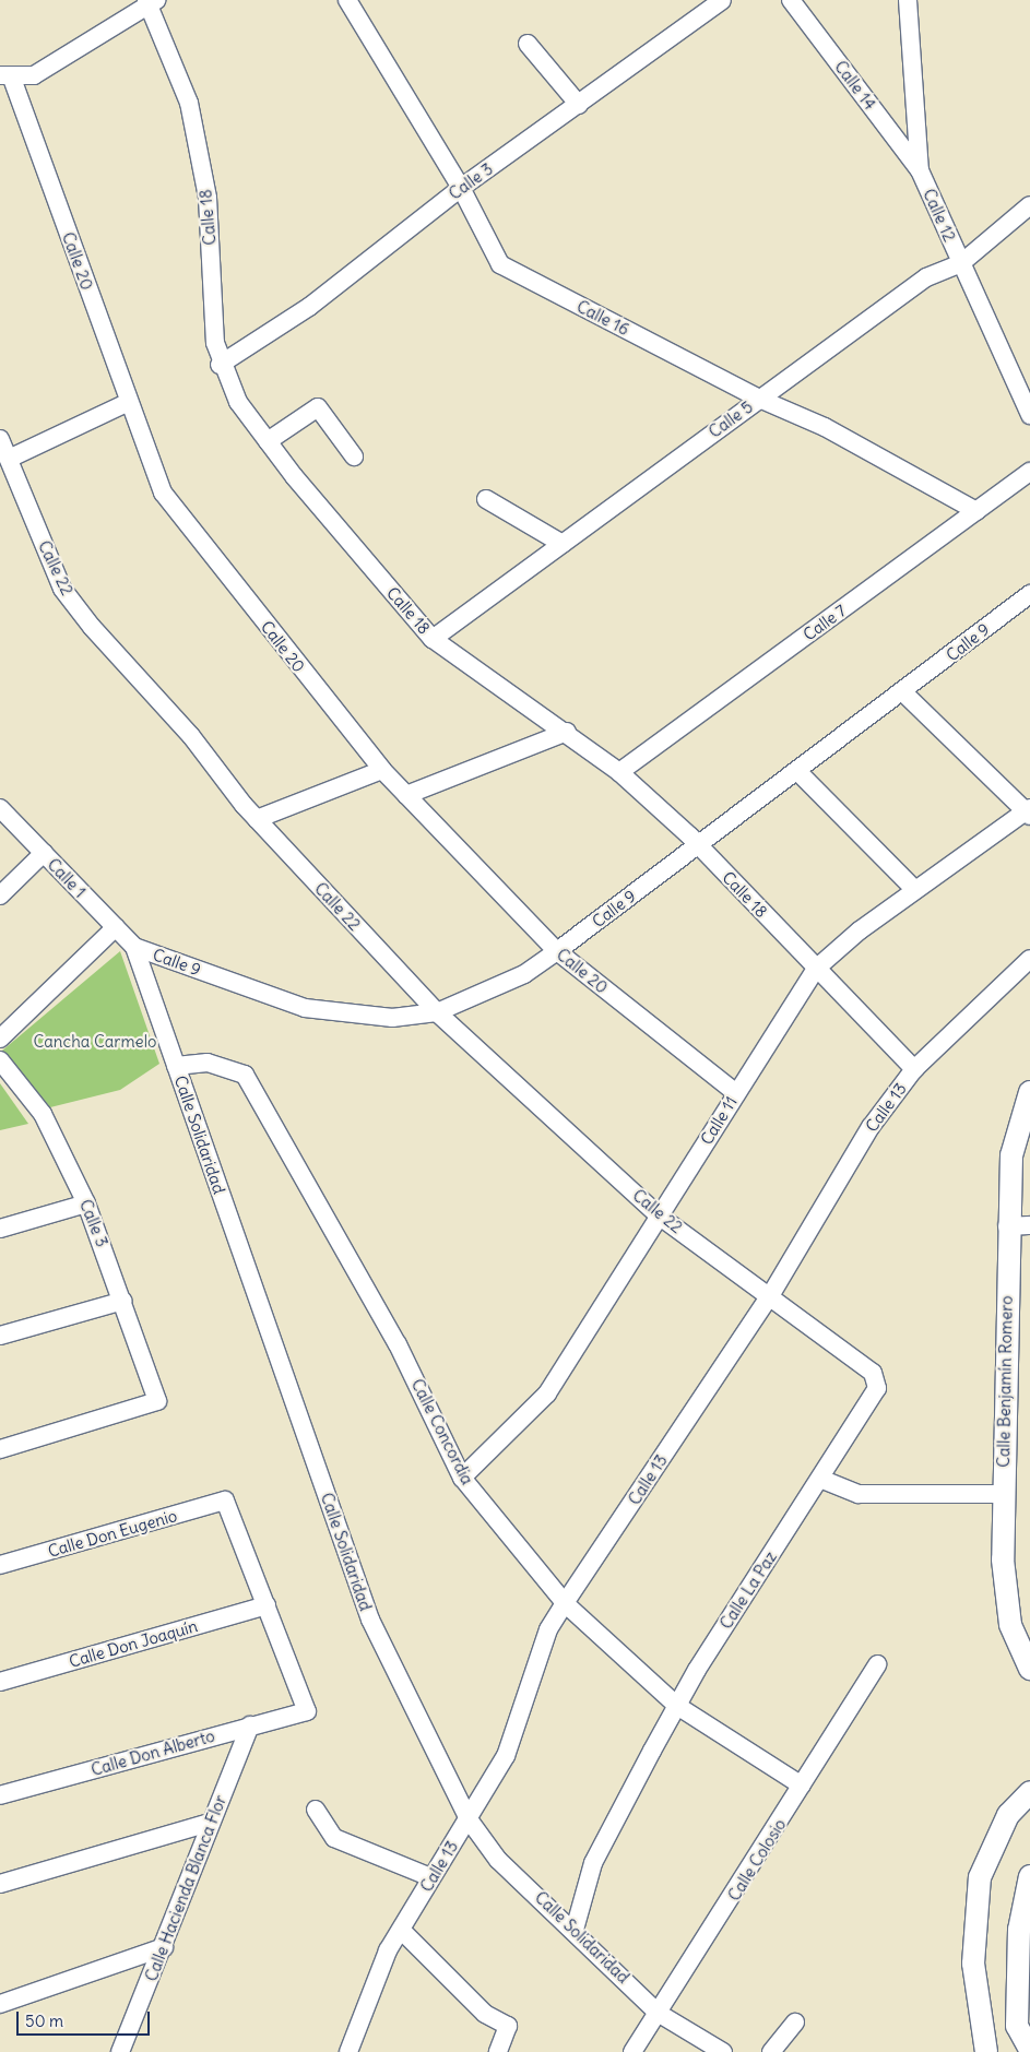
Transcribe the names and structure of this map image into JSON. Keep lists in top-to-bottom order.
{
  "streets": {
    "street": [
      "Calle 14",
      "Calle 3",
      "Calle 12",
      "Calle 18",
      "Calle 20",
      "Calle 16",
      "Calle 5",
      "Calle 22",
      "Calle 7",
      "Calle 9",
      "Calle 1",
      "Calle 13",
      "Calle 11",
      "Calle Solidaridad",
      "Calle Benjamín Romero",
      "Calle Concordia",
      "Calle Don Eugenio",
      "Calle La Paz",
      "Calle Don Joaquín",
      "Calle Don Alberto",
      "Calle Colosio",
      "Calle Hacienda Blanca Flor"
    ]
  },
  "crossings": [
    ["Calle 14", "Calle 12"],
    ["Calle 3", "Calle 18"],
    ["Calle 3", "Calle 16"],
    ["Calle 12", "Calle 5"],
    ["Calle 18", "Calle 5"],
    ["Calle 18", "Calle 7"],
    ["Calle 18", "Calle 9"],
    ["Calle 18", "Calle 13"],
    ["Calle 18", "Calle 11"],
    ["Calle 20", "Calle 9"],
    ["Calle 20", "Calle 11"],
    ["Calle 16", "Calle 5"],
    ["Calle 16", "Calle 7"],
    ["Calle 22", "Calle 9"],
    ["Calle 22", "Calle 13"],
    ["Calle 22", "Calle 11"],
    ["Calle 22", "Calle La Paz"],
    ["Calle 9", "Calle 1"],
    ["Calle 9", "Calle Solidaridad"],
    ["Calle 1", "Calle Solidaridad"],
    ["Calle 13", "Calle Solidaridad"],
    ["Calle 13", "Calle Concordia"],
    ["Calle 13", "Calle La Paz"],
    ["Calle 11", "Calle Concordia"],
    ["Calle Solidaridad", "Calle Concordia"],
    ["Calle Solidaridad", "Calle La Paz"],
    ["Calle Solidaridad", "Calle Colosio"],
    ["Calle Concordia", "Calle La Paz"],
    ["Calle Concordia", "Calle Colosio"],
    ["Calle Don Eugenio", "Calle Don Joaquín"],
    ["Calle Don Eugenio", "Calle Don Alberto"],
    ["Calle Don Joaquín", "Calle Don Alberto"],
    ["Calle Don Alberto", "Calle Hacienda Blanca Flor"]
  ],
  "parks": ["Cancha Carmelo"],
  "scale_bar": "50 m"
}
